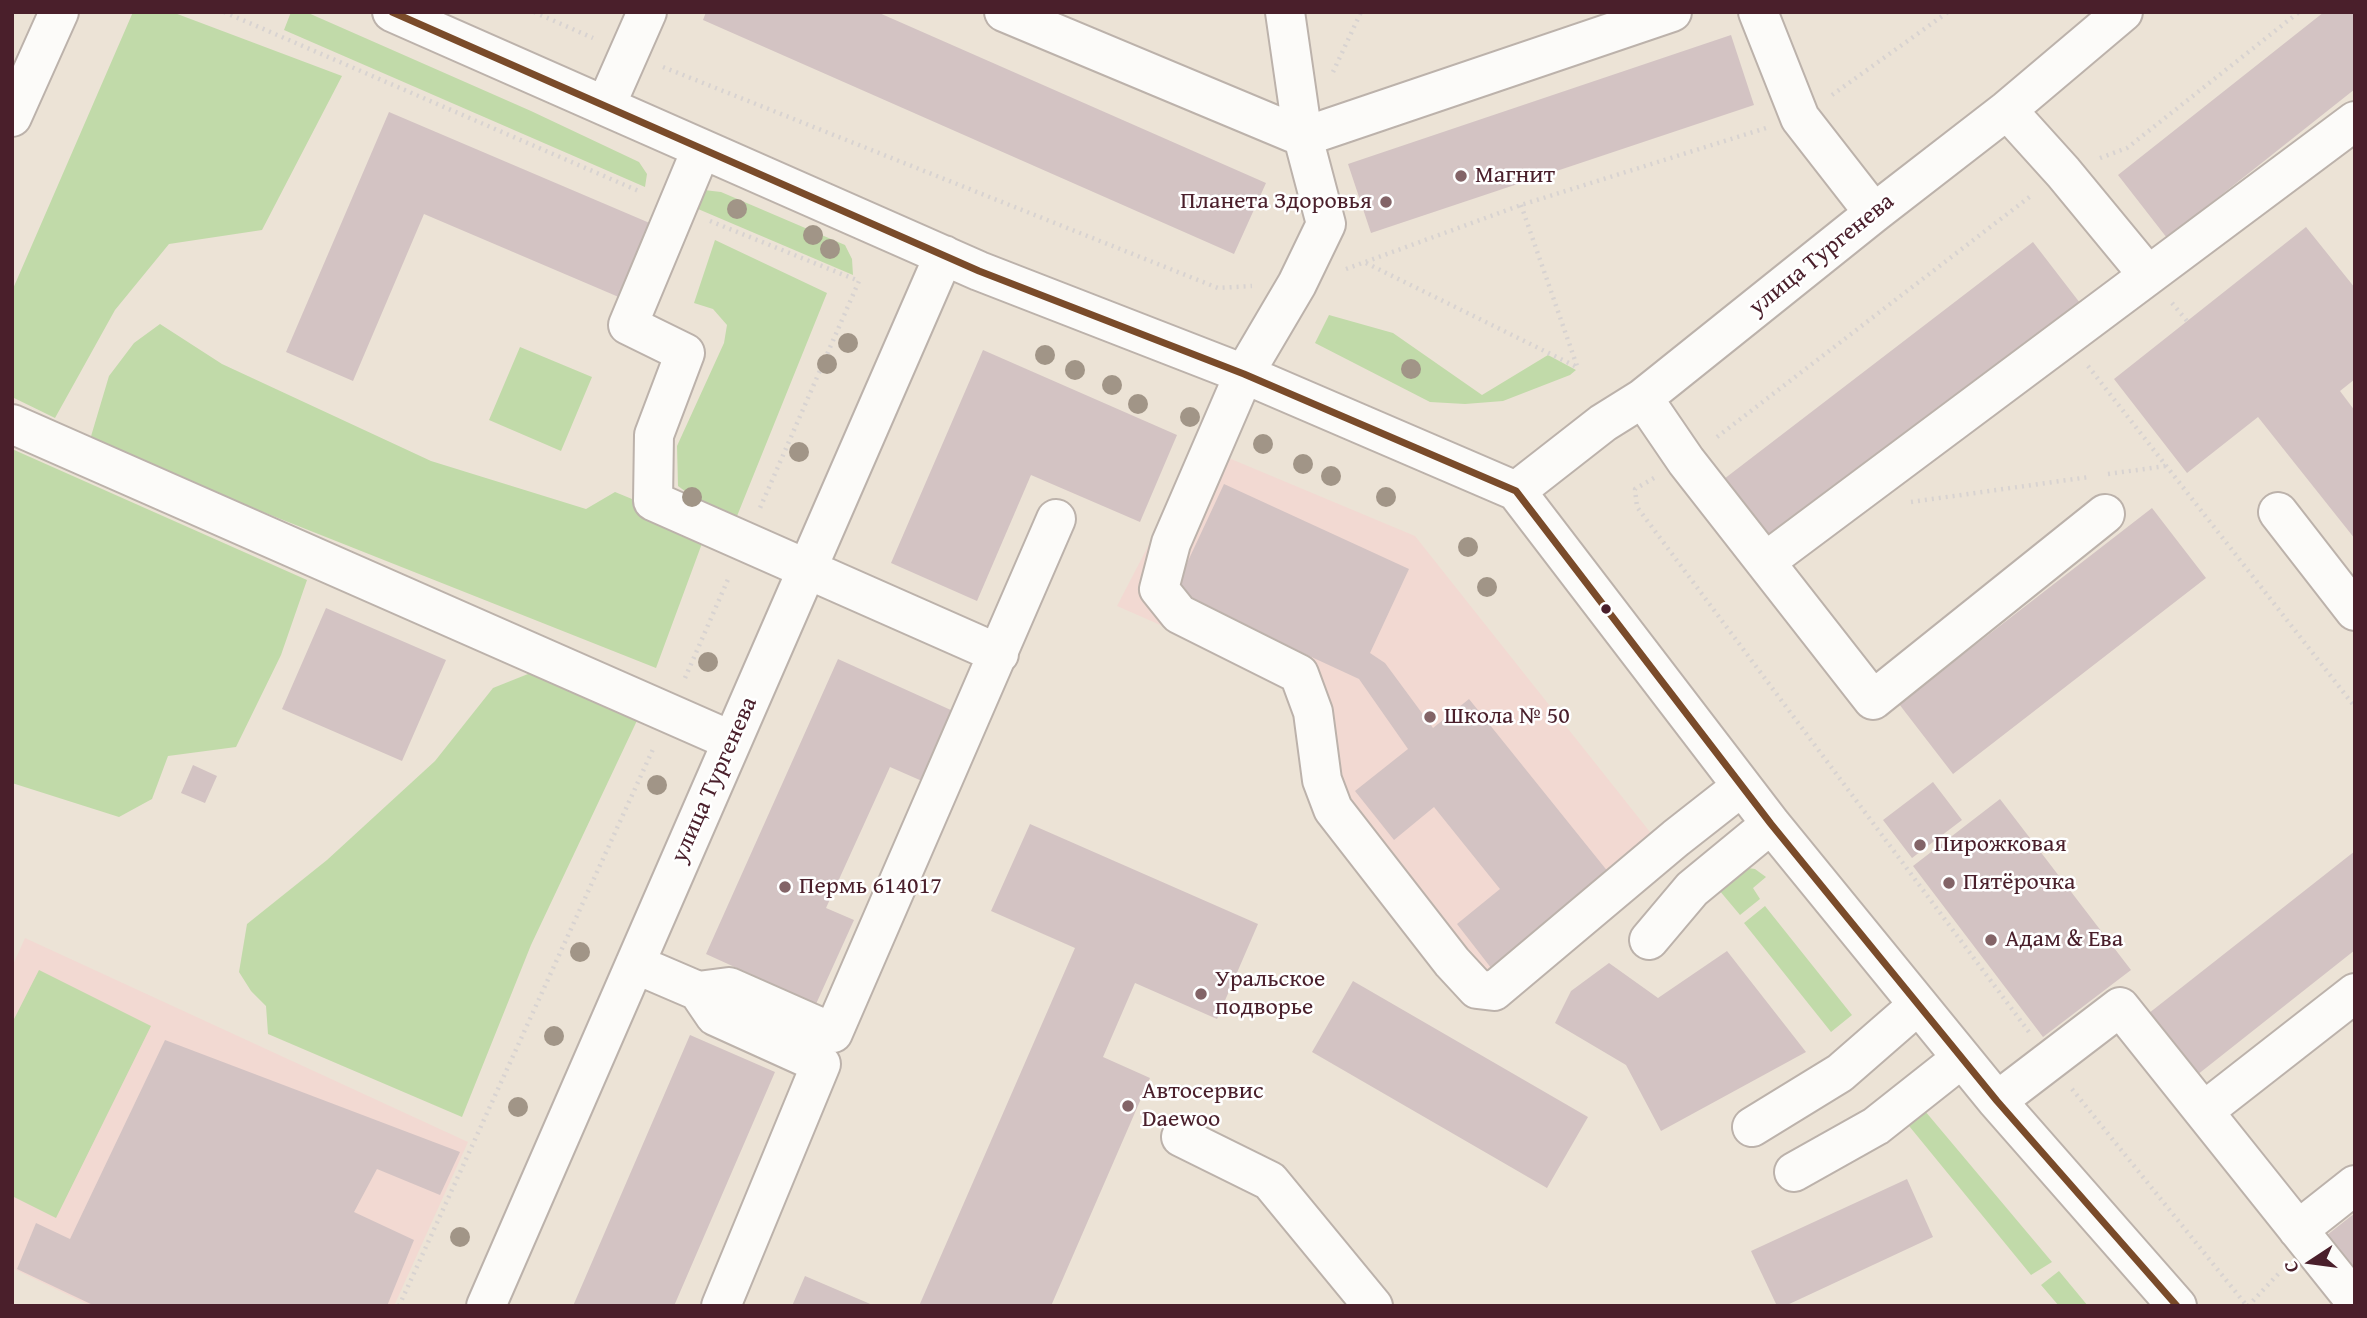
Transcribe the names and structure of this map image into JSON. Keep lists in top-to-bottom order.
{
  "streets": {
    "street": ["улица Тургенева"]
  },
  "places": [
    "Магнит",
    "Планета Здоровья",
    "Школа № 50",
    "Пирожковая",
    "Пятёрочка",
    "Пермь 614017",
    "Адам & Ева",
    "Уральское подворье",
    "Автосервис Daewoo"
  ],
  "north": "left"
}
